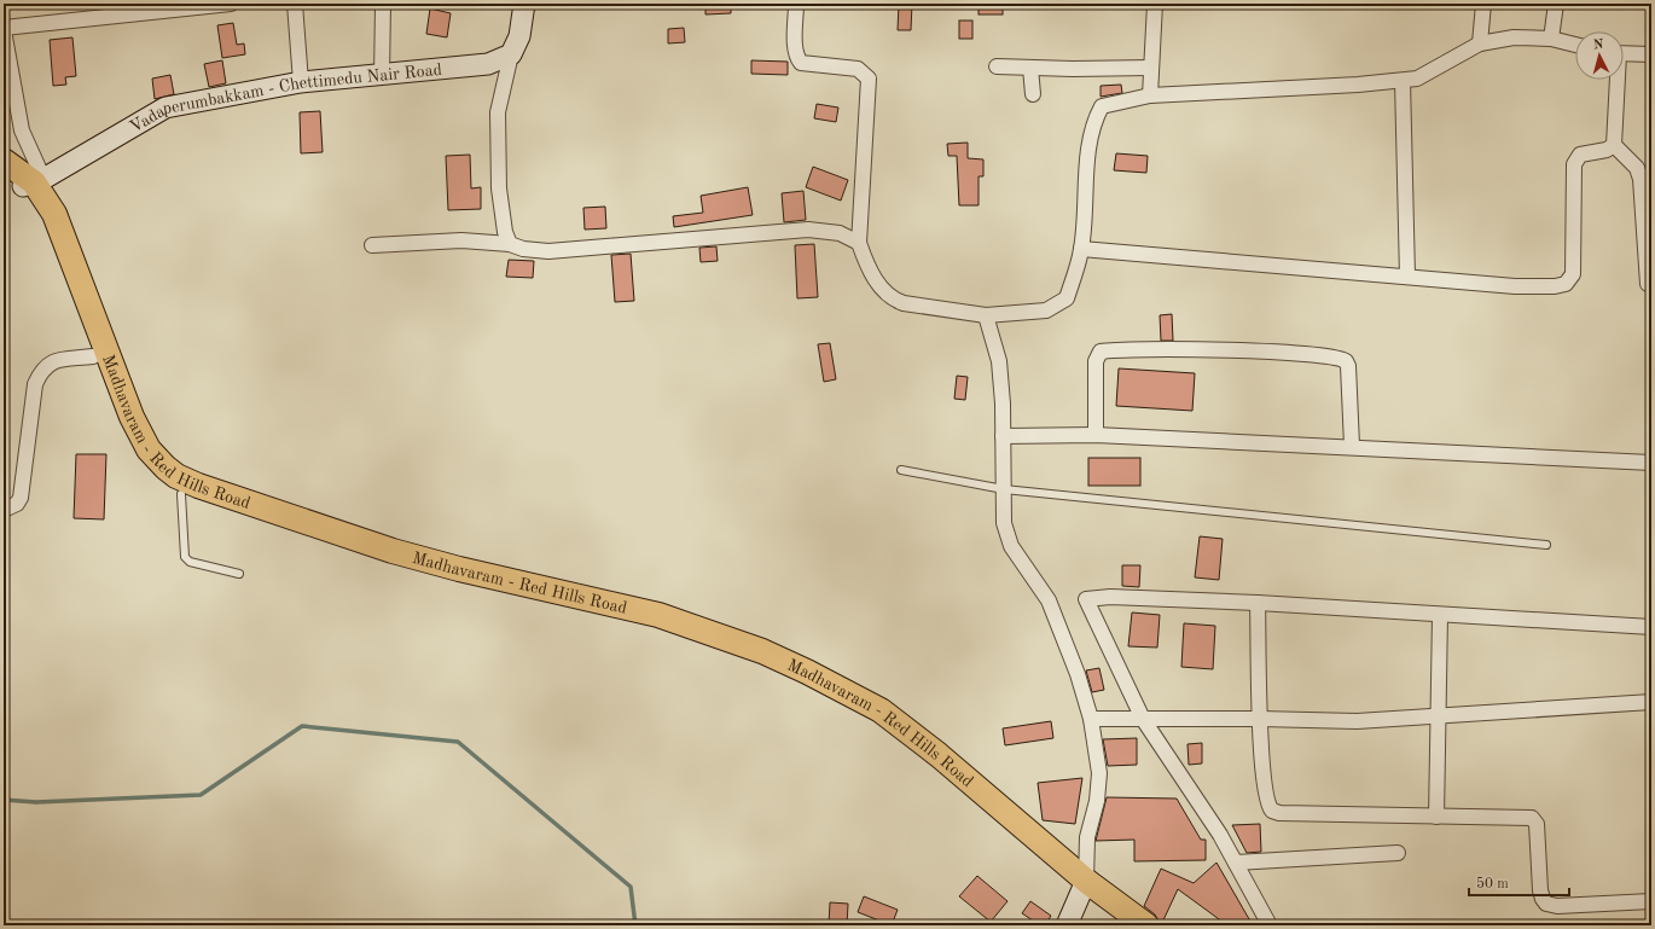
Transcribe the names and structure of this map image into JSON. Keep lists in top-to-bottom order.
{
  "streets": {
    "main road": ["Madhavaram - Red Hills Road"],
    "street": ["Vadaperumbakkam - Chettimedu Nair Road"]
  },
  "crossings": [
    ["Vadaperumbakkam - Chettimedu Nair Road", "Madhavaram - Red Hills Road"]
  ],
  "scale_bar": "50 m",
  "north": "top"
}
